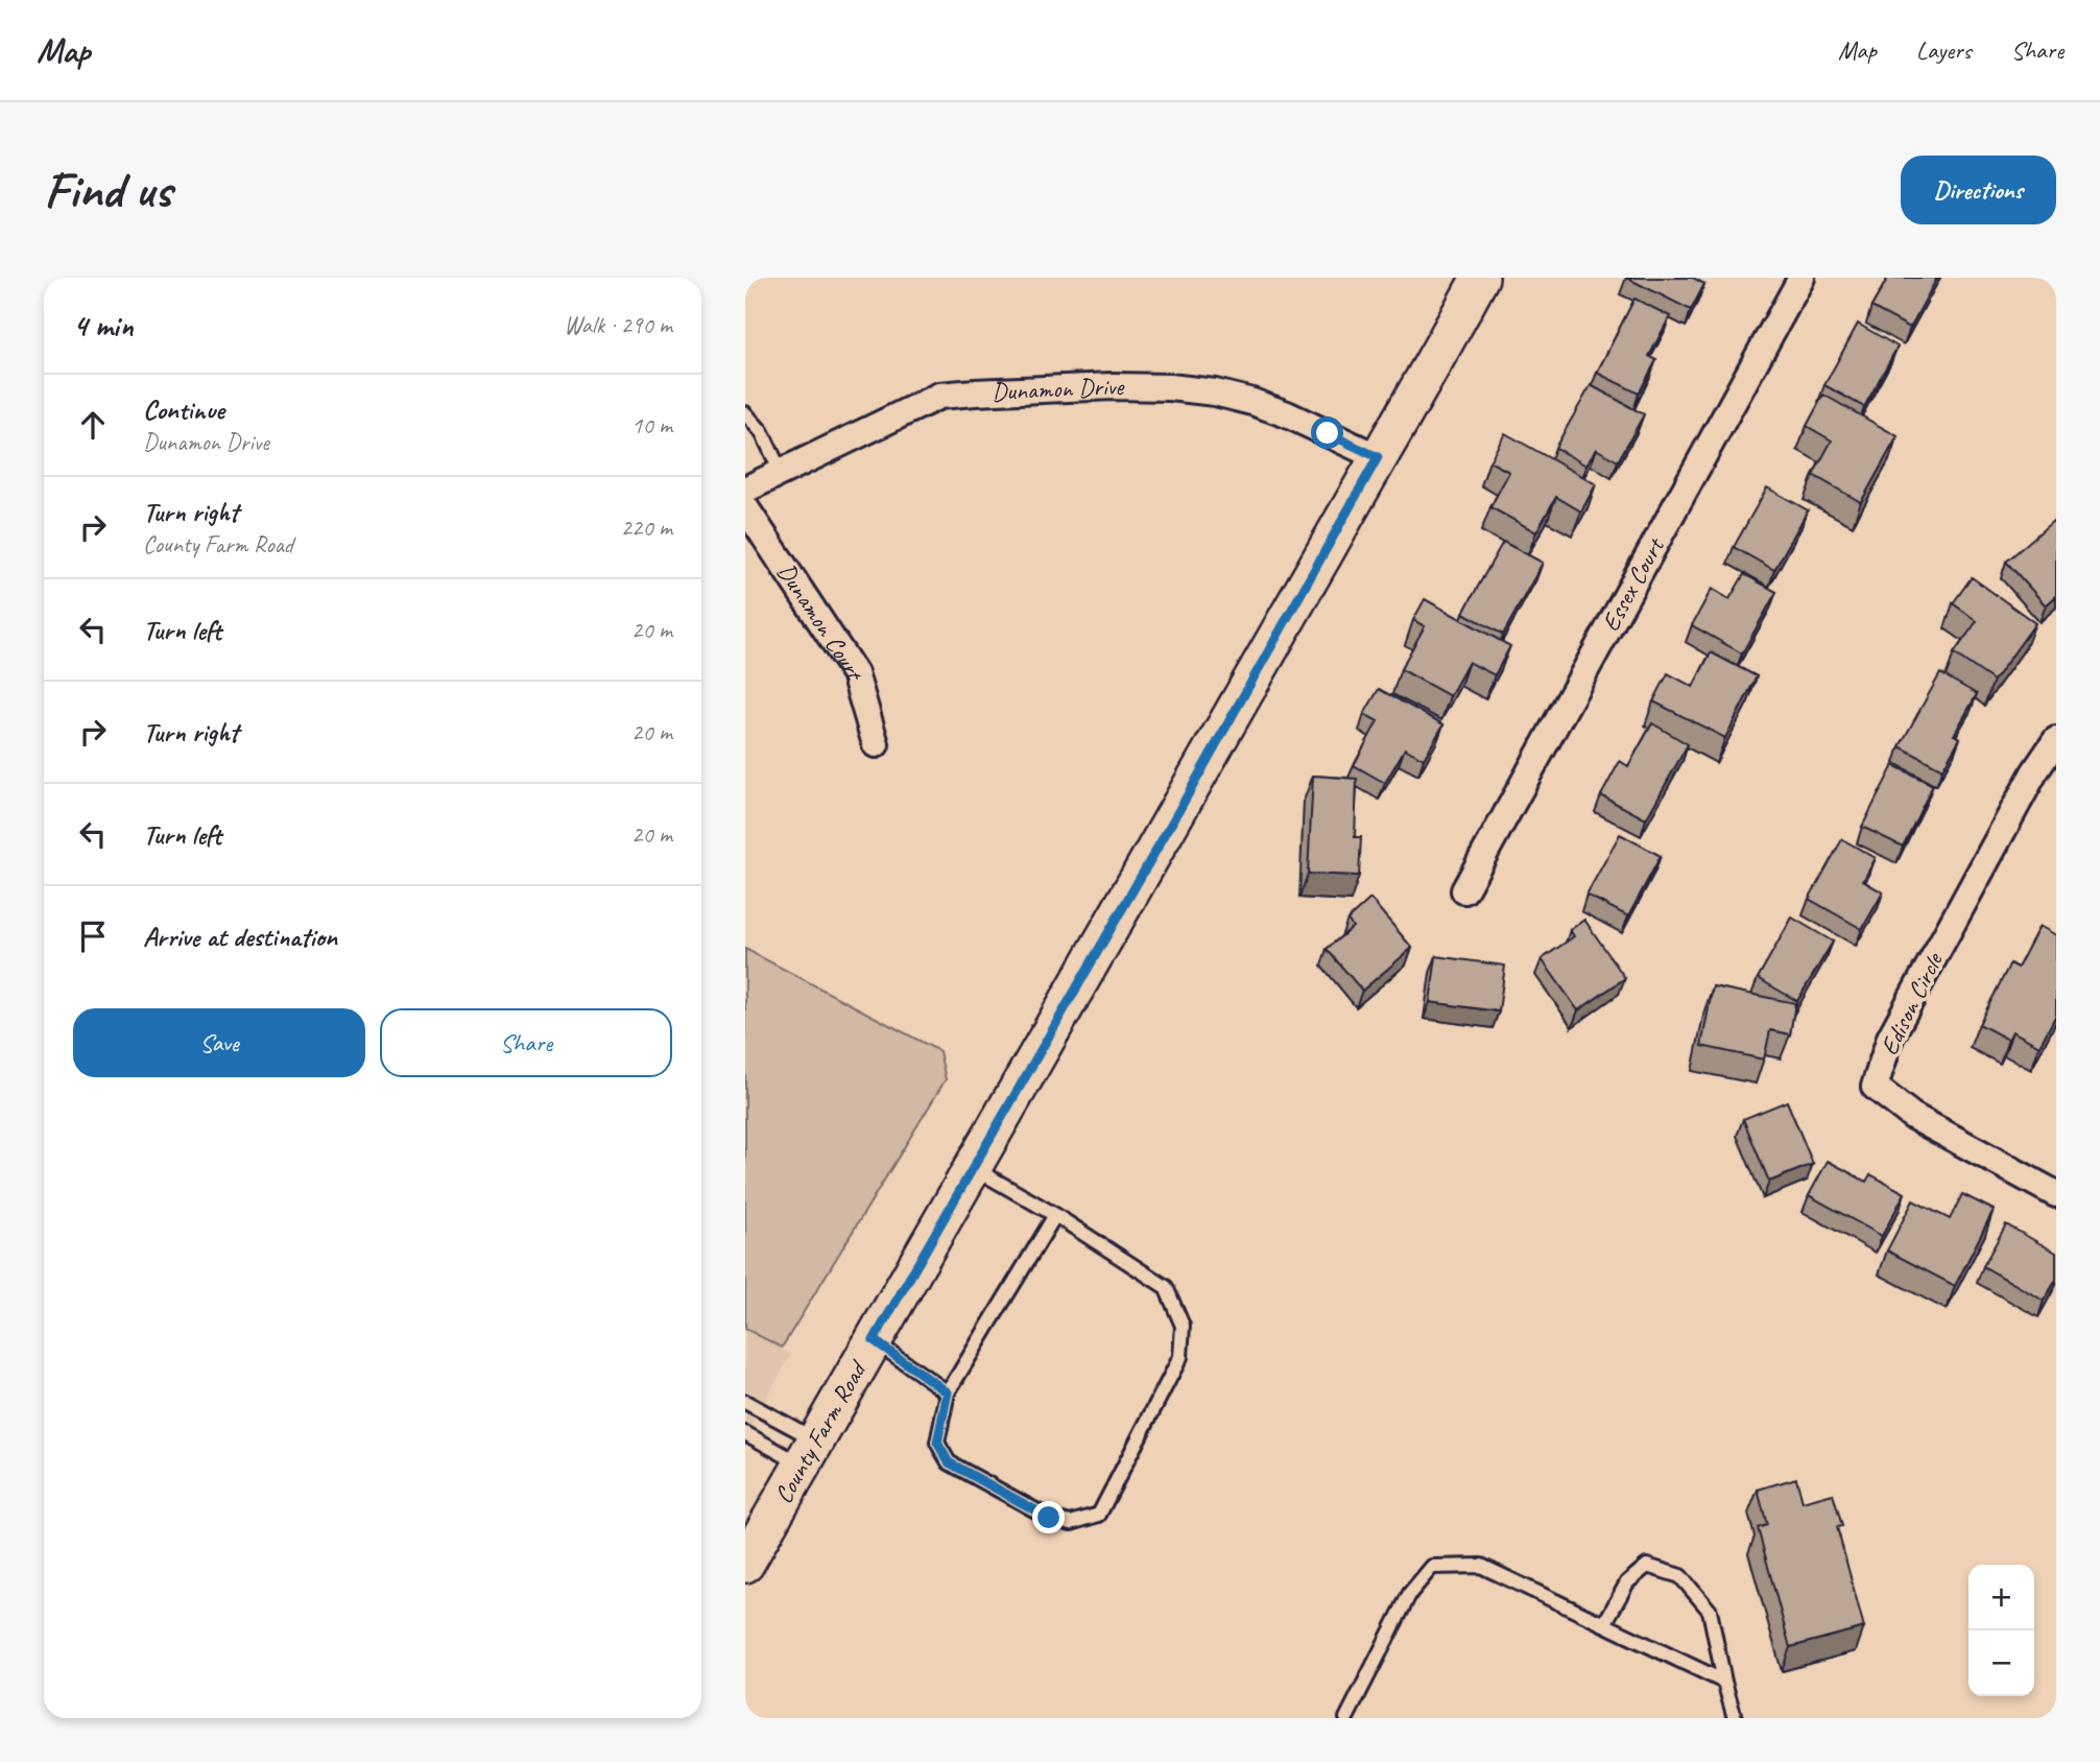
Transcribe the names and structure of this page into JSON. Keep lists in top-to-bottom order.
{
  "streets": {
    "main road": ["County Farm Road"],
    "street": [
      "Dunamon Drive",
      "Essex Court",
      "Dunamon Court",
      "Edison Circle"
    ]
  },
  "crossings": [
    ["Dunamon Drive", "County Farm Road"]
  ],
  "page": {
    "header": "Map",
    "nav": ["Map", "Layers", "Share"],
    "buttons": [
      "Directions",
      ["Save", "Share"]
    ],
    "title": "Find us",
    "heading": ["4 min", "Walk · 290 m"],
    "list": [
      ["Continue", "Dunamon Drive", "10 m"],
      ["Turn right", "County Farm Road", "220 m"],
      ["Turn left", "20 m"],
      ["Turn right", "20 m"],
      ["Turn left", "20 m"],
      "Arrive at destination"
    ],
    "map_buttons": ["+", "−"]
  }
}
